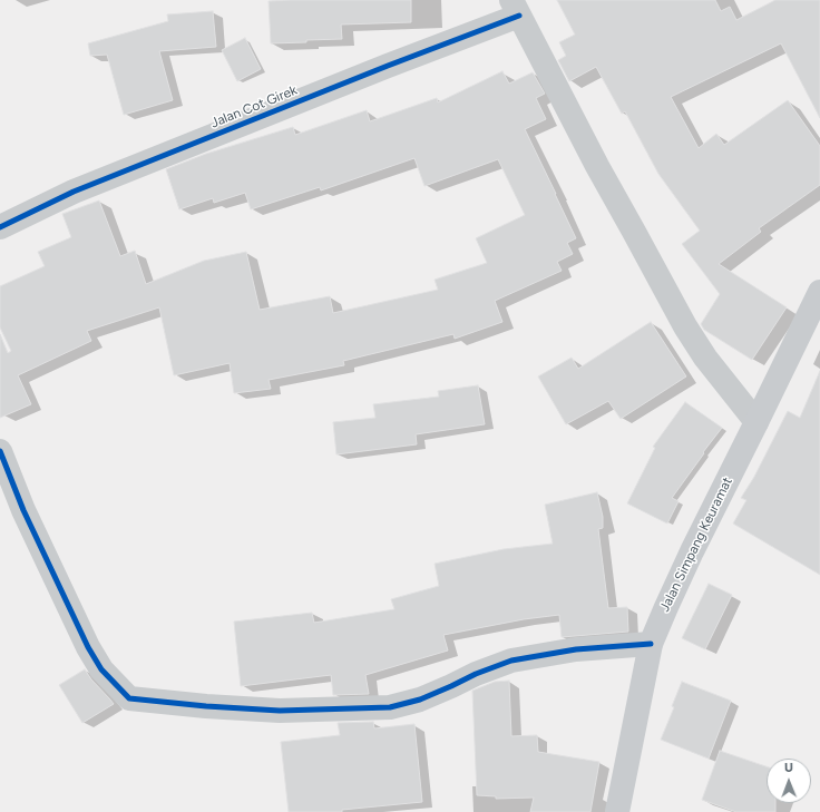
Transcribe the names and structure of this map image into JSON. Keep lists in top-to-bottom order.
{
  "streets": {
    "main road": ["Jalan Simpang Keuramat"],
    "street": ["Jalan Cot Girek"]
  },
  "north": "top"
}
